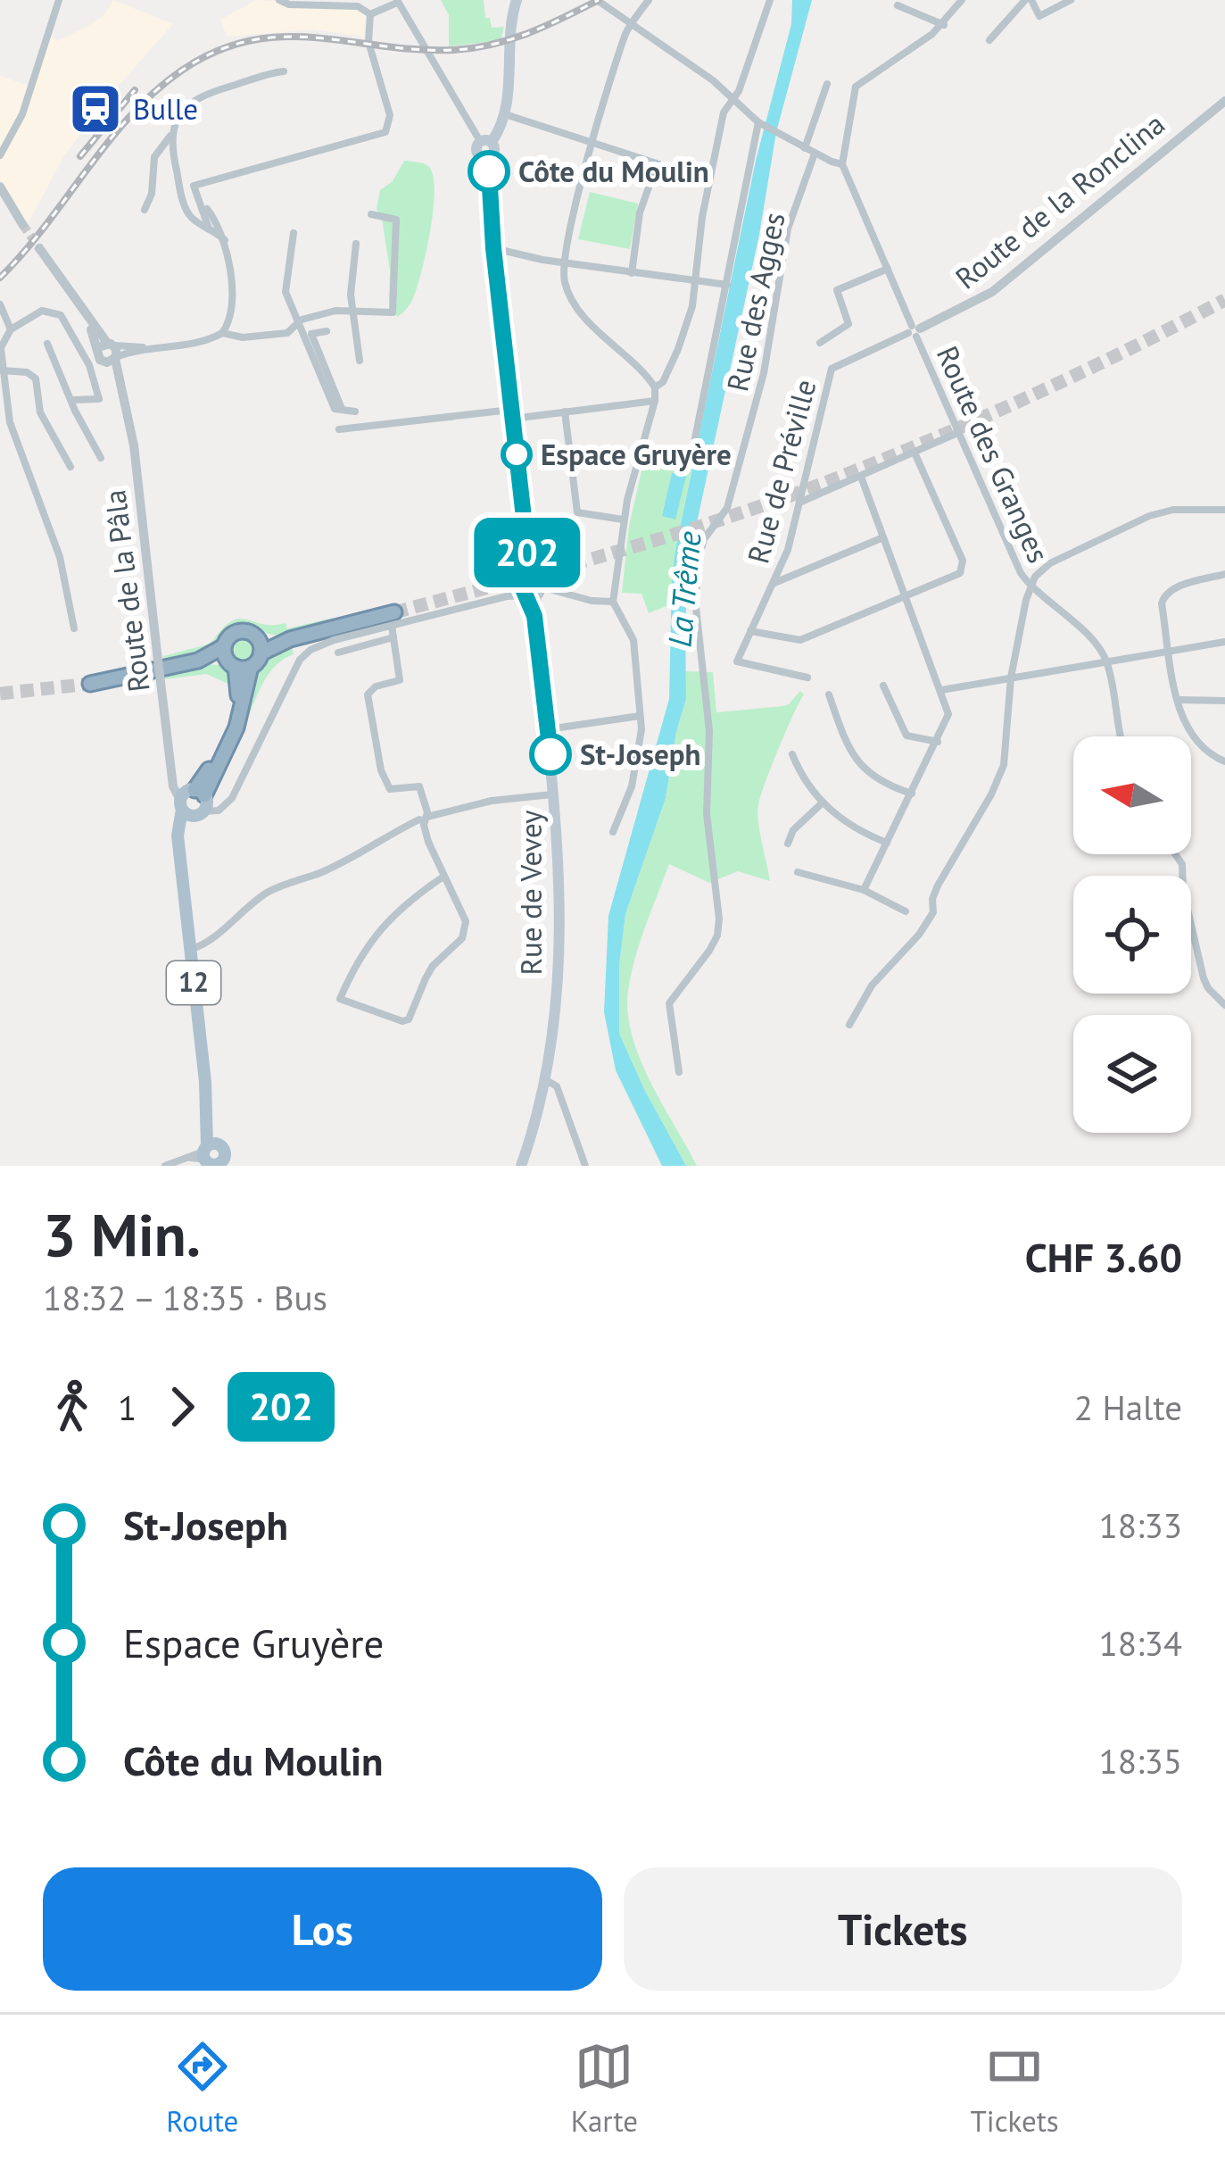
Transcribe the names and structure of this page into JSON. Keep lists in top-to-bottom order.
{
  "streets": {
    "highway": ["12"],
    "main road": ["Rue de Vevey"],
    "street": [
      "Route de la Ronclina",
      "Rue des Agges",
      "Route des Granges",
      "Rue de Préville",
      "Route de la Pâla"
    ]
  },
  "crossings": [
    ["Route de la Ronclina", "Route des Granges"],
    ["Route de la Ronclina", "Rue de Préville"],
    ["Route des Granges", "Rue de Préville"],
    ["Route de la Pâla", "12"]
  ],
  "water": ["La Trême"],
  "places": {
    "station": ["Bulle"],
    "other": ["Côte du Moulin", "Espace Gruyère", "St-Joseph"]
  },
  "lines": ["bus line 202"],
  "north": "left",
  "page": {
    "on_map": "202",
    "heading": ["3 Min.", "18:32 – 18:35 · Bus", "CHF 3.60"],
    "legs": ["1", "202", "2 Halte"],
    "list": [
      {
        "name": "St-Joseph",
        "value": "18:33"
      },
      {
        "name": "Espace Gruyère",
        "value": "18:34"
      },
      {
        "name": "Côte du Moulin",
        "value": "18:35"
      }
    ],
    "buttons": ["Los", "Tickets"],
    "tabs": ["Route", "Karte", "Tickets"]
  }
}
